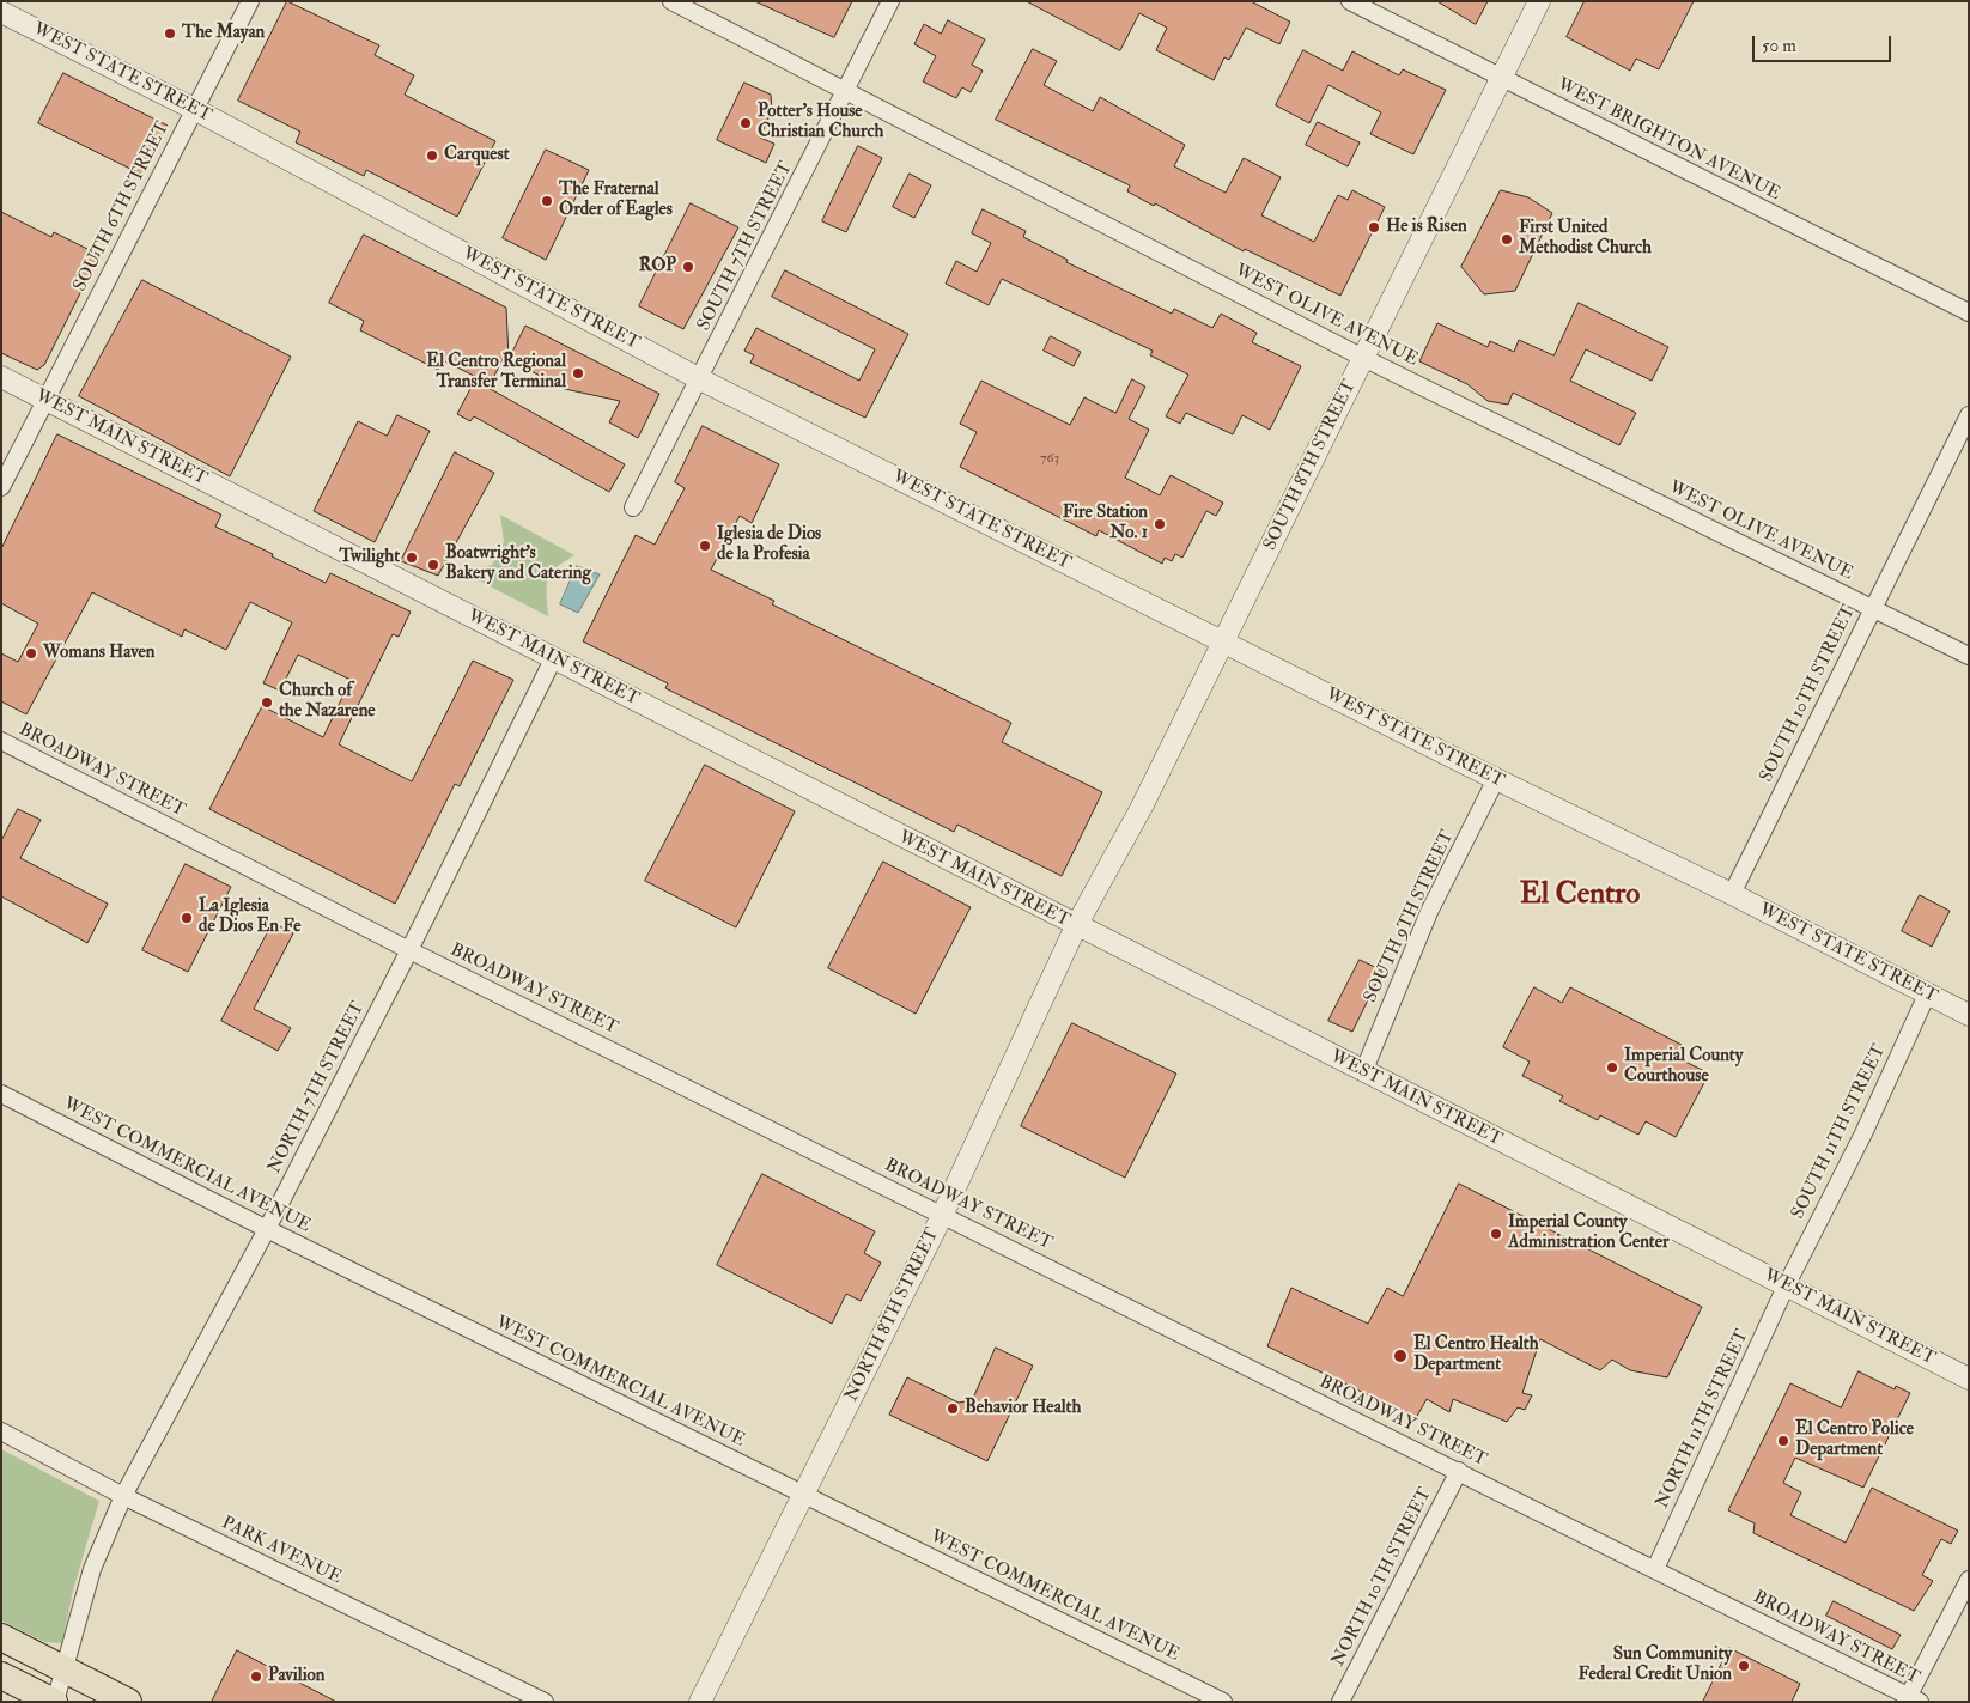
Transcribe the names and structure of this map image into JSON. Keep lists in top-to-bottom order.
{
  "streets": {
    "street": [
      "WEST STATE STREET",
      "WEST BRIGHTON AVENUE",
      "SOUTH 6TH STREET",
      "SOUTH 7TH STREET",
      "WEST OLIVE AVENUE",
      "WEST MAIN STREET",
      "SOUTH 8TH STREET",
      "SOUTH 10TH STREET",
      "BROADWAY STREET",
      "SOUTH 9TH STREET",
      "NORTH 7TH STREET",
      "SOUTH 11TH STREET",
      "WEST COMMERCIAL AVENUE",
      "NORTH 8TH STREET",
      "NORTH 11TH STREET",
      "PARK AVENUE",
      "NORTH 10TH STREET"
    ]
  },
  "crossings": [
    ["WEST STATE STREET", "SOUTH 6TH STREET"],
    ["WEST STATE STREET", "SOUTH 7TH STREET"],
    ["WEST STATE STREET", "SOUTH 8TH STREET"],
    ["WEST STATE STREET", "SOUTH 10TH STREET"],
    ["WEST STATE STREET", "SOUTH 9TH STREET"],
    ["WEST STATE STREET", "SOUTH 11TH STREET"],
    ["WEST BRIGHTON AVENUE", "SOUTH 8TH STREET"],
    ["SOUTH 6TH STREET", "WEST MAIN STREET"],
    ["SOUTH 7TH STREET", "WEST OLIVE AVENUE"],
    ["WEST OLIVE AVENUE", "SOUTH 8TH STREET"],
    ["WEST OLIVE AVENUE", "SOUTH 10TH STREET"],
    ["WEST MAIN STREET", "SOUTH 8TH STREET"],
    ["WEST MAIN STREET", "SOUTH 9TH STREET"],
    ["WEST MAIN STREET", "NORTH 7TH STREET"],
    ["WEST MAIN STREET", "SOUTH 11TH STREET"],
    ["WEST MAIN STREET", "NORTH 8TH STREET"],
    ["WEST MAIN STREET", "NORTH 11TH STREET"],
    ["SOUTH 8TH STREET", "NORTH 8TH STREET"],
    ["BROADWAY STREET", "NORTH 7TH STREET"],
    ["BROADWAY STREET", "NORTH 8TH STREET"],
    ["BROADWAY STREET", "NORTH 11TH STREET"],
    ["BROADWAY STREET", "NORTH 10TH STREET"],
    ["NORTH 7TH STREET", "WEST COMMERCIAL AVENUE"],
    ["NORTH 7TH STREET", "PARK AVENUE"],
    ["SOUTH 11TH STREET", "NORTH 11TH STREET"],
    ["WEST COMMERCIAL AVENUE", "NORTH 8TH STREET"]
  ],
  "districts": ["El Centro"],
  "places": [
    "The Mayan",
    "Potter's House Christian Church",
    "Carquest",
    "The Fraternal Order of Eagles",
    "He is Risen",
    "First United Methodist Church",
    "ROP",
    "El Centro Regional Transfer Terminal",
    "Fire Station No. 1",
    "Iglesia de Dios de la Profesia",
    "Twilight",
    "Boatwright's Bakery and Catering",
    "Womans Haven",
    "Church of the Nazarene",
    "La Iglesia de Dios En Fe",
    "Imperial County Courthouse",
    "Imperial County Administration Center",
    "El Centro Health Department",
    "Behavior Health",
    "El Centro Police Department",
    "Sun Community Federal Credit Union",
    "Pavilion"
  ],
  "house_numbers": ["763"],
  "scale_bar": "50 m"
}
